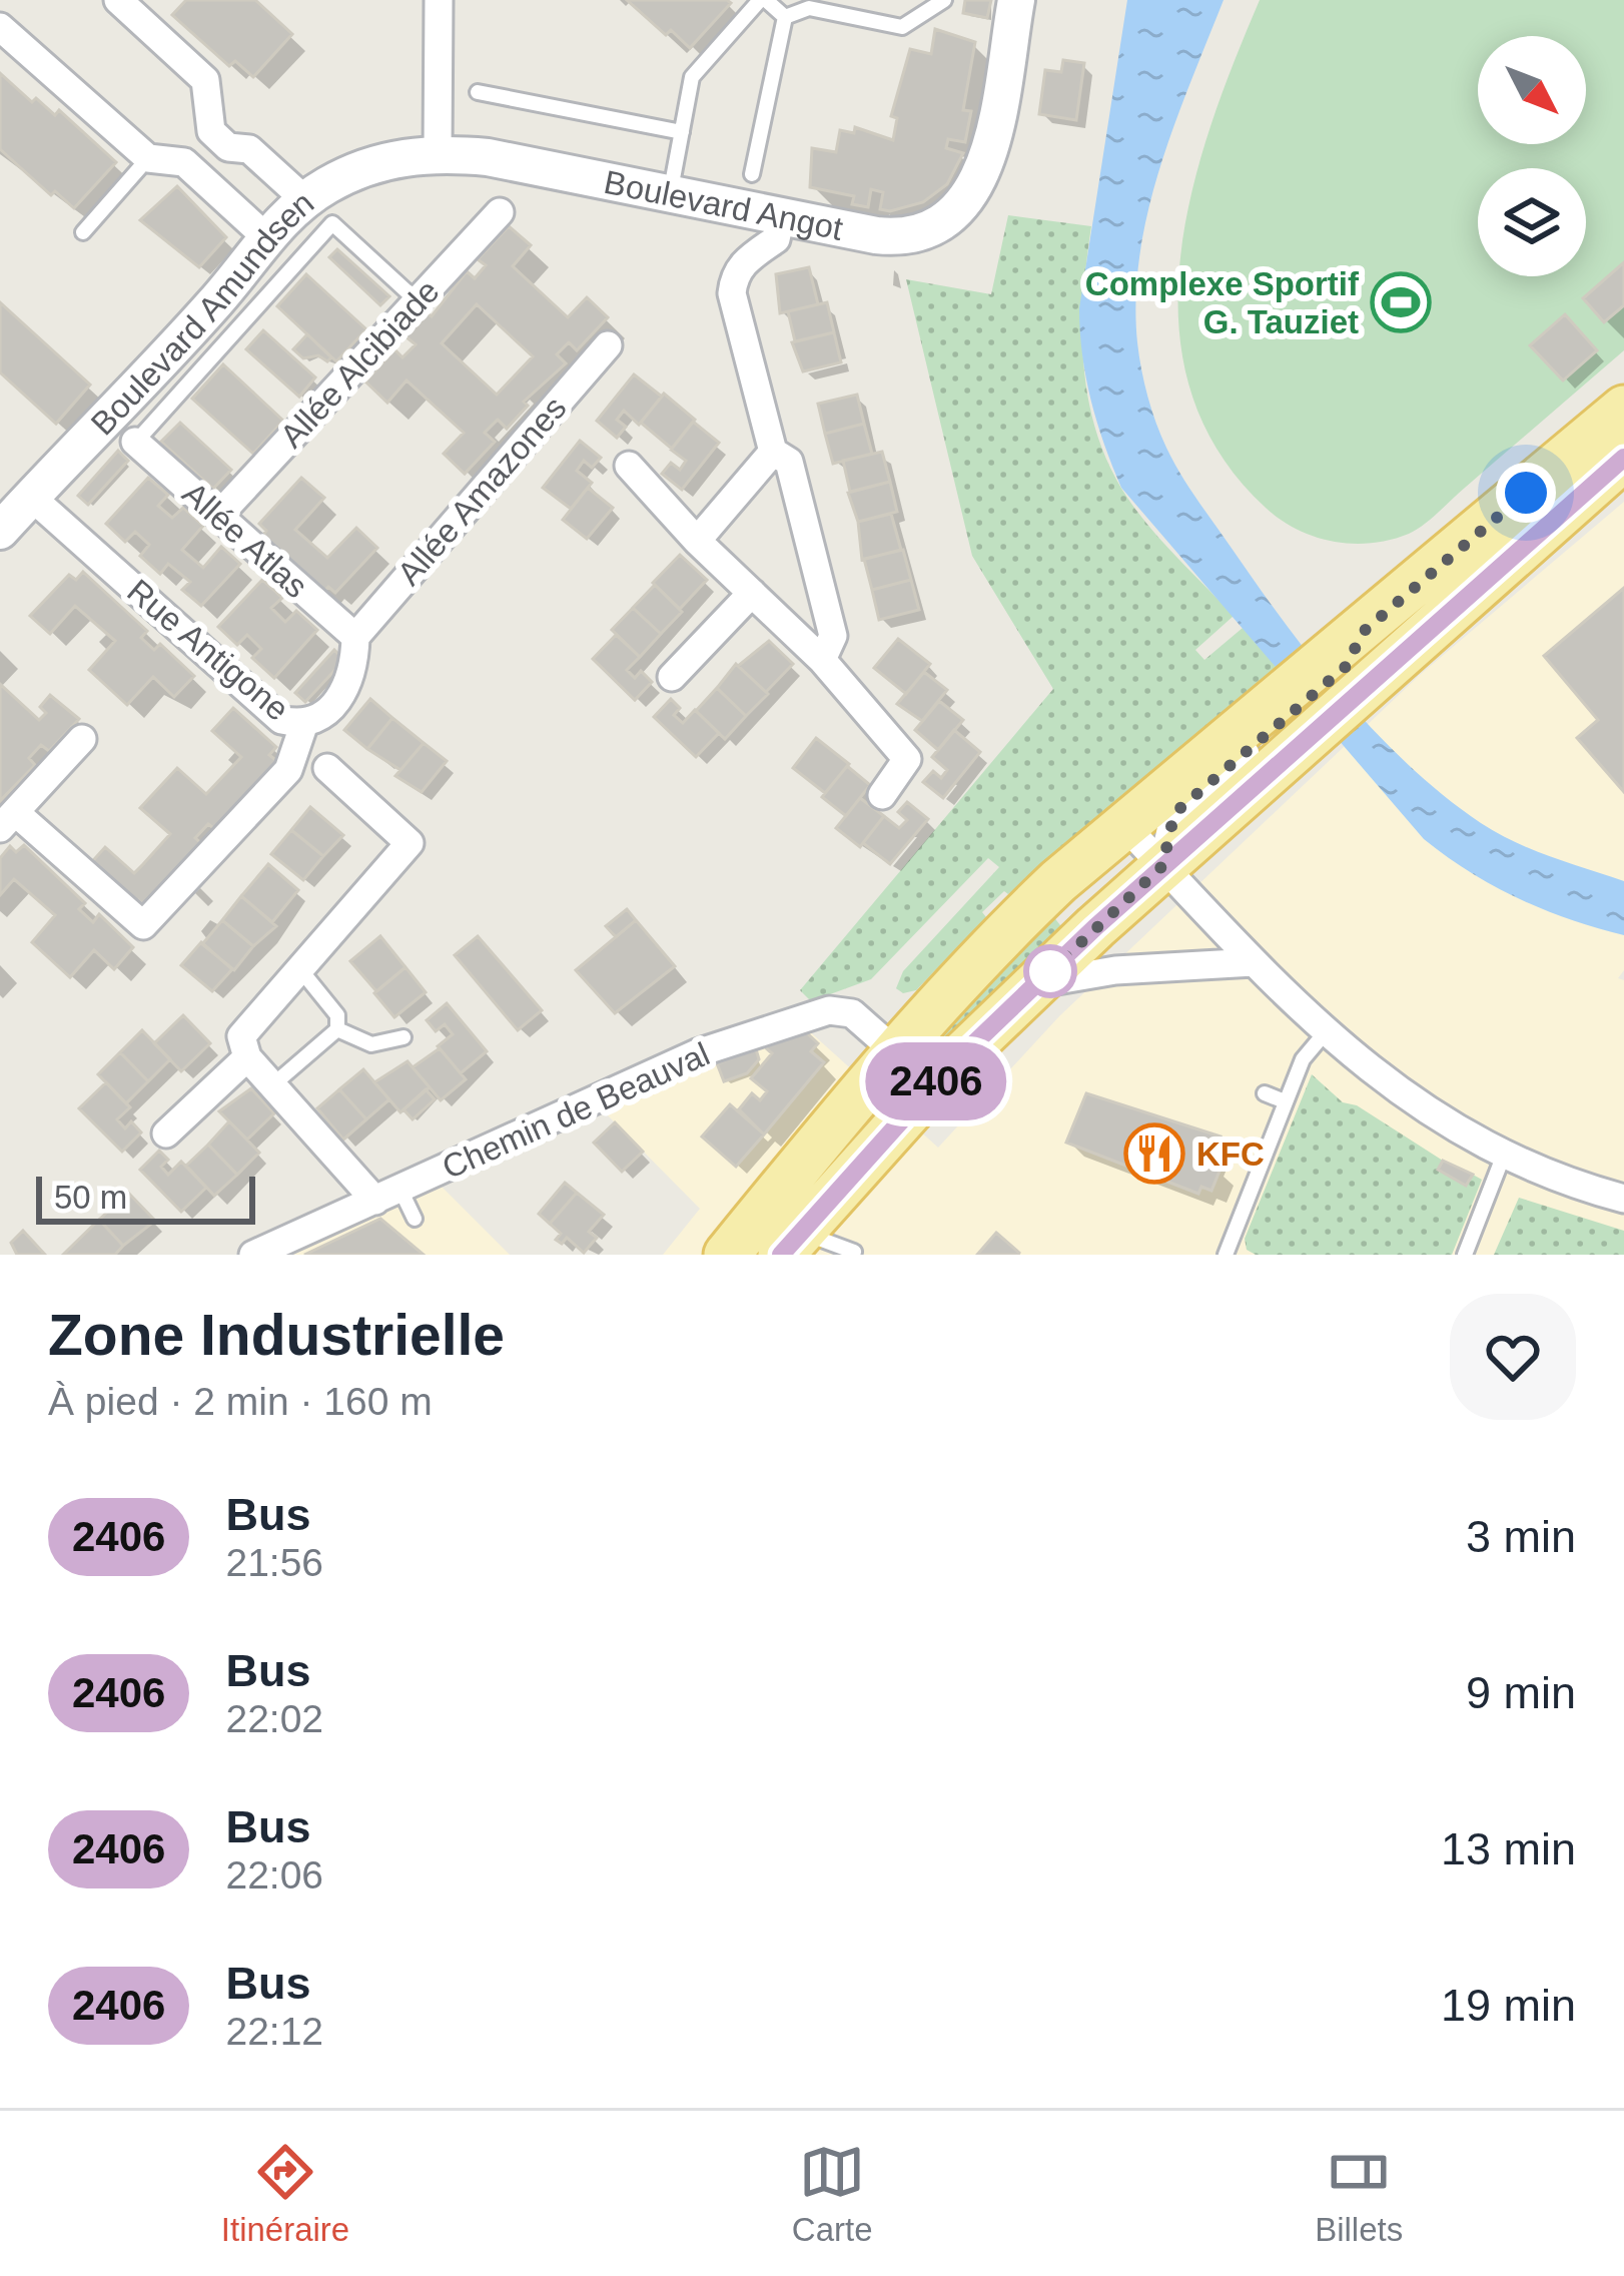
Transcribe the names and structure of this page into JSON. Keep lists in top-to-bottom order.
{
  "streets": {
    "street": [
      "Boulevard Angot",
      "Boulevard Amundsen",
      "Allée Alcibiade",
      "Allée Amazones",
      "Allée Atlas",
      "Rue Antigone",
      "Chemin de Beauval"
    ]
  },
  "crossings": [
    ["Boulevard Angot", "Boulevard Amundsen"],
    ["Boulevard Amundsen", "Rue Antigone"],
    ["Allée Alcibiade", "Allée Atlas"],
    ["Allée Amazones", "Allée Atlas"],
    ["Allée Amazones", "Rue Antigone"],
    ["Allée Atlas", "Rue Antigone"]
  ],
  "places": {
    "sports": ["Complexe Sportif G. Tauziet"],
    "restaurant": ["KFC"]
  },
  "lines": ["bus line 2406"],
  "scale_bar": "50 m",
  "north": "bottom right",
  "page": {
    "on_map": "2406",
    "scale": "50 m",
    "heading": ["Zone Industrielle", "À pied · 2 min · 160 m"],
    "list": [
      {
        "mark": "2406",
        "name": "Bus",
        "note": "21:56",
        "value": "3 min"
      },
      {
        "mark": "2406",
        "name": "Bus",
        "note": "22:02",
        "value": "9 min"
      },
      {
        "mark": "2406",
        "name": "Bus",
        "note": "22:06",
        "value": "13 min"
      },
      {
        "mark": "2406",
        "name": "Bus",
        "note": "22:12",
        "value": "19 min"
      }
    ],
    "tabs": ["Itinéraire", "Carte", "Billets"]
  }
}
